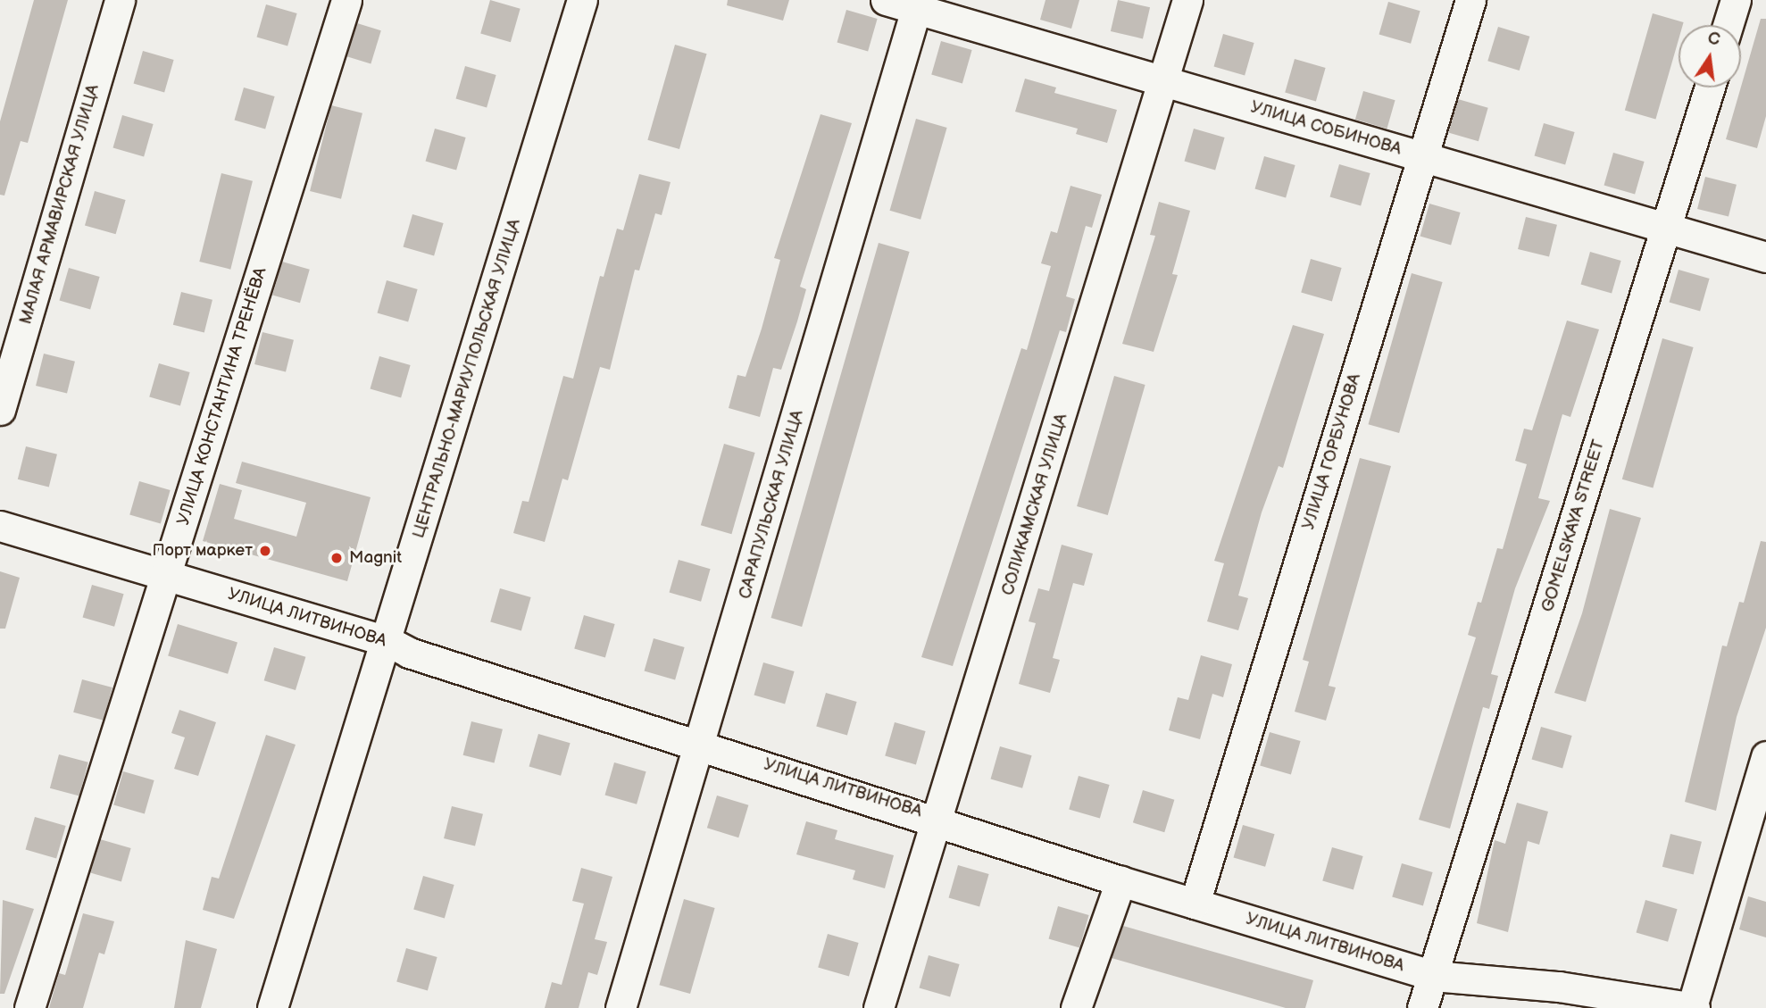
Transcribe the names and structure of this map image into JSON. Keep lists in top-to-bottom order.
{
  "streets": {
    "street": [
      "УЛИЦА СОБИНОВА",
      "МАЛАЯ АРМАВИРСКАЯ УЛИЦА",
      "ЦЕНТРАЛЬНО-МАРИУПОЛЬСКАЯ УЛИЦА",
      "УЛИЦА КОНСТАНТИНА ТРЕНЁВА",
      "УЛИЦА ГОРБУНОВА",
      "САРАПУЛЬСКАЯ УЛИЦА",
      "СОЛИКАМСКАЯ УЛИЦА",
      "GOMELSKAYA STREET",
      "УЛИЦА ЛИТВИНОВА"
    ]
  },
  "crossings": [
    ["УЛИЦА СОБИНОВА", "УЛИЦА ГОРБУНОВА"],
    ["УЛИЦА СОБИНОВА", "САРАПУЛЬСКАЯ УЛИЦА"],
    ["УЛИЦА СОБИНОВА", "СОЛИКАМСКАЯ УЛИЦА"],
    ["УЛИЦА СОБИНОВА", "GOMELSKAYA STREET"],
    ["ЦЕНТРАЛЬНО-МАРИУПОЛЬСКАЯ УЛИЦА", "УЛИЦА ЛИТВИНОВА"],
    ["УЛИЦА КОНСТАНТИНА ТРЕНЁВА", "УЛИЦА ЛИТВИНОВА"],
    ["УЛИЦА ГОРБУНОВА", "УЛИЦА ЛИТВИНОВА"],
    ["САРАПУЛЬСКАЯ УЛИЦА", "УЛИЦА ЛИТВИНОВА"],
    ["СОЛИКАМСКАЯ УЛИЦА", "УЛИЦА ЛИТВИНОВА"],
    ["GOMELSKAYA STREET", "УЛИЦА ЛИТВИНОВА"]
  ],
  "places": ["Порт маркет", "Magnit"],
  "north": "top"
}
